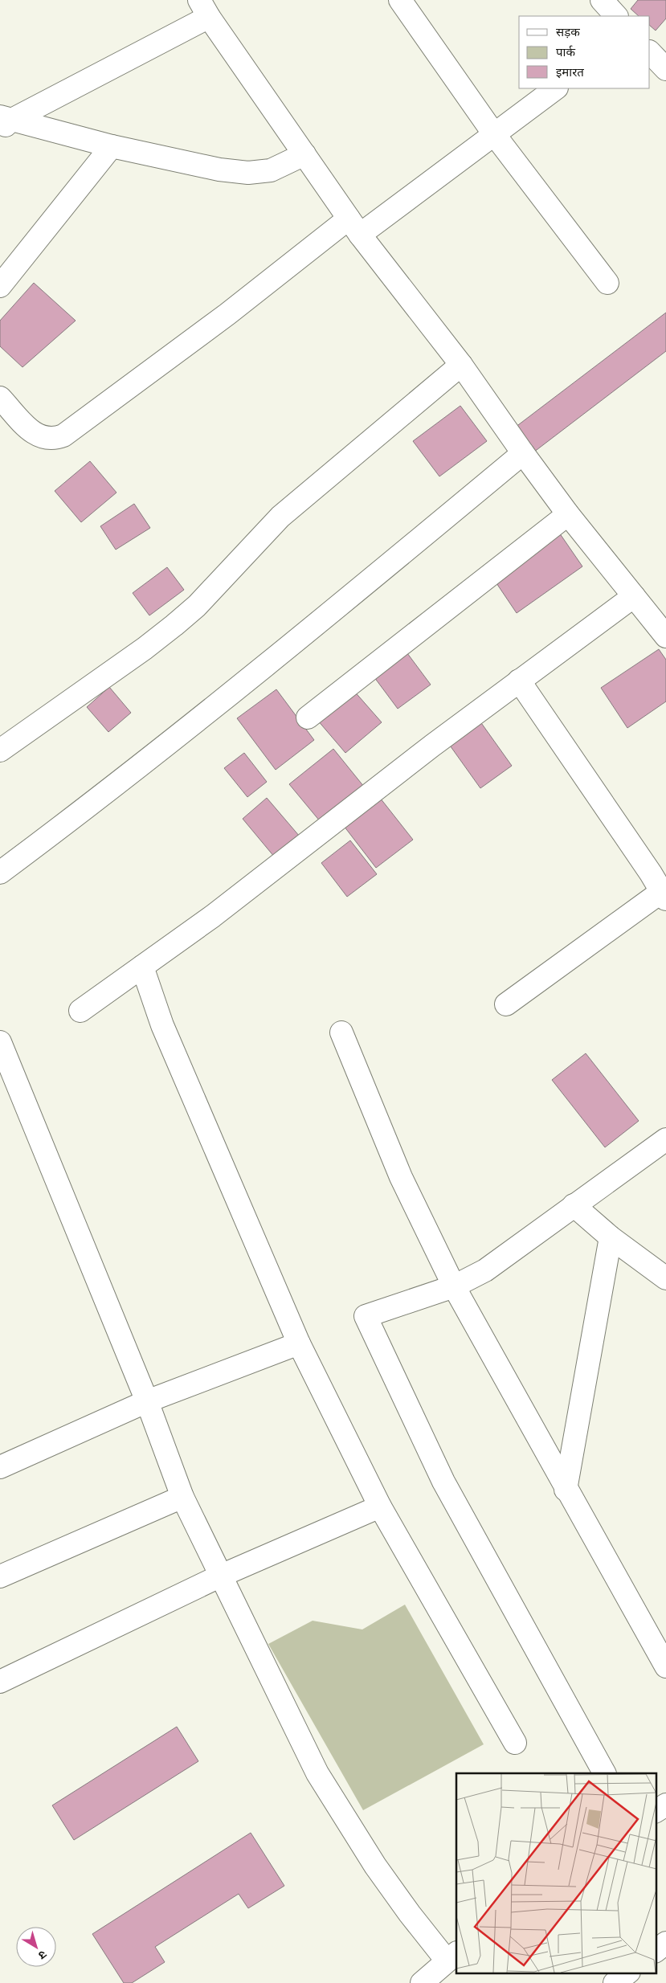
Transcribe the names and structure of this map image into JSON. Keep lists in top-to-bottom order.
{
  "legend": ["सड़क", "पार्क", "इमारत"],
  "north": "bottom right"
}
